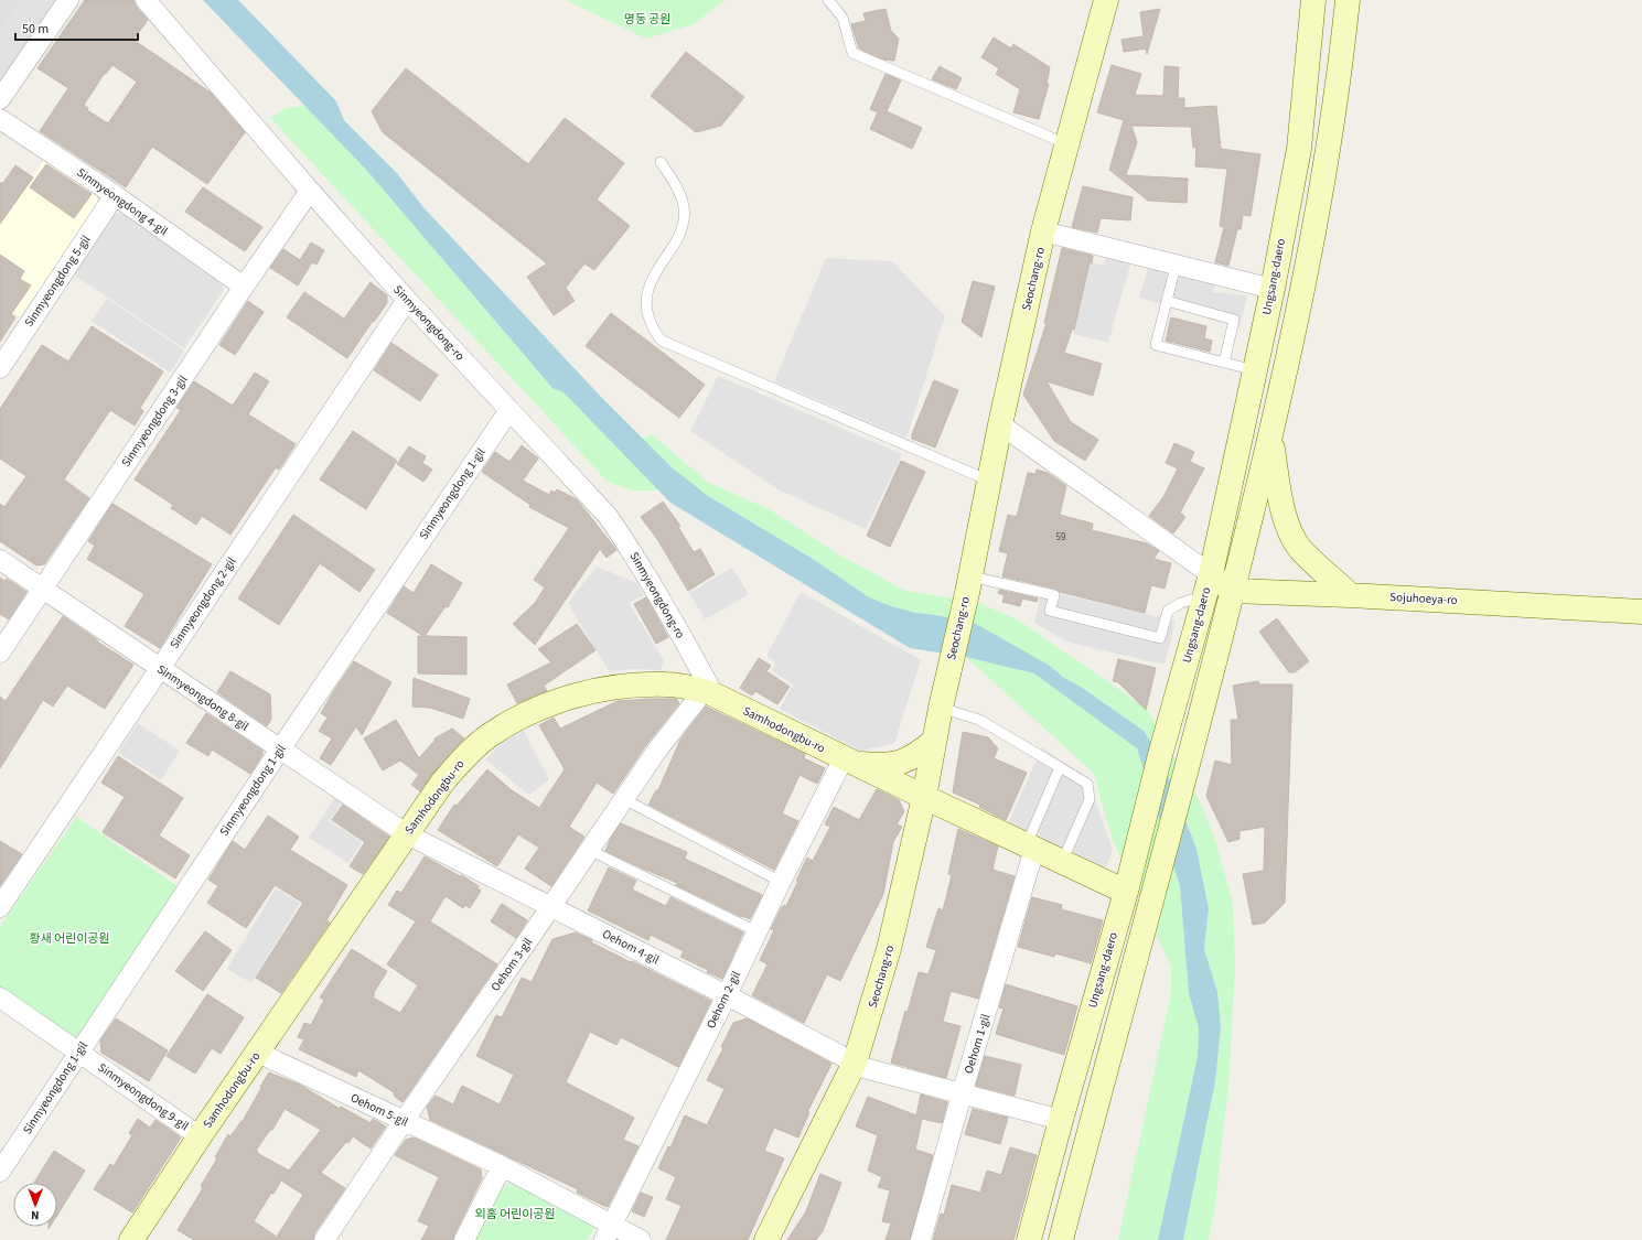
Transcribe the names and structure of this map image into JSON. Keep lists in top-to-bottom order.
{
  "streets": {
    "street": [
      "Sinmyeongdong 4-gil",
      "Ungsang-daero",
      "Seochang-ro",
      "Sinmyeongdong 5-gil",
      "Sinmyeongdong-ro",
      "Sinmyeongdong 3-gil",
      "Sinmyeongdong 1-gil",
      "Sojuhoeya-ro",
      "Sinmyeongdong 2-gil",
      "Sinmyeongdong 8-gil",
      "Samhodongbu-ro",
      "Oehom 4-gil",
      "Oehom 3-gil",
      "Oehom 2-gil",
      "Oehom 1-gil",
      "Sinmyeongdong 9-gil",
      "Oehom 5-gil"
    ]
  },
  "crossings": [
    ["Sinmyeongdong 4-gil", "Sinmyeongdong 5-gil"],
    ["Sinmyeongdong 4-gil", "Sinmyeongdong 3-gil"],
    ["Ungsang-daero", "Samhodongbu-ro"],
    ["Ungsang-daero", "Oehom 4-gil"],
    ["Seochang-ro", "Samhodongbu-ro"],
    ["Seochang-ro", "Oehom 4-gil"],
    ["Sinmyeongdong-ro", "Sinmyeongdong 3-gil"],
    ["Sinmyeongdong-ro", "Sinmyeongdong 1-gil"],
    ["Sinmyeongdong-ro", "Sinmyeongdong 2-gil"],
    ["Sinmyeongdong-ro", "Samhodongbu-ro"],
    ["Sinmyeongdong-ro", "Oehom 3-gil"],
    ["Sinmyeongdong 3-gil", "Sinmyeongdong 8-gil"],
    ["Sinmyeongdong 1-gil", "Sinmyeongdong 8-gil"],
    ["Sinmyeongdong 1-gil", "Sinmyeongdong 9-gil"],
    ["Sinmyeongdong 2-gil", "Sinmyeongdong 8-gil"],
    ["Sinmyeongdong 8-gil", "Samhodongbu-ro"],
    ["Sinmyeongdong 8-gil", "Oehom 4-gil"],
    ["Samhodongbu-ro", "Oehom 4-gil"],
    ["Samhodongbu-ro", "Oehom 3-gil"],
    ["Samhodongbu-ro", "Oehom 2-gil"],
    ["Samhodongbu-ro", "Oehom 1-gil"],
    ["Samhodongbu-ro", "Sinmyeongdong 9-gil"],
    ["Samhodongbu-ro", "Oehom 5-gil"],
    ["Oehom 4-gil", "Oehom 3-gil"],
    ["Oehom 4-gil", "Oehom 2-gil"],
    ["Oehom 4-gil", "Oehom 1-gil"],
    ["Oehom 3-gil", "Oehom 5-gil"],
    ["Oehom 2-gil", "Oehom 5-gil"]
  ],
  "parks": ["명동 공원", "황새 어린이공원", "외홈 어린이공원"],
  "house_numbers": ["59"],
  "scale_bar": "50 m",
  "north": "bottom"
}
